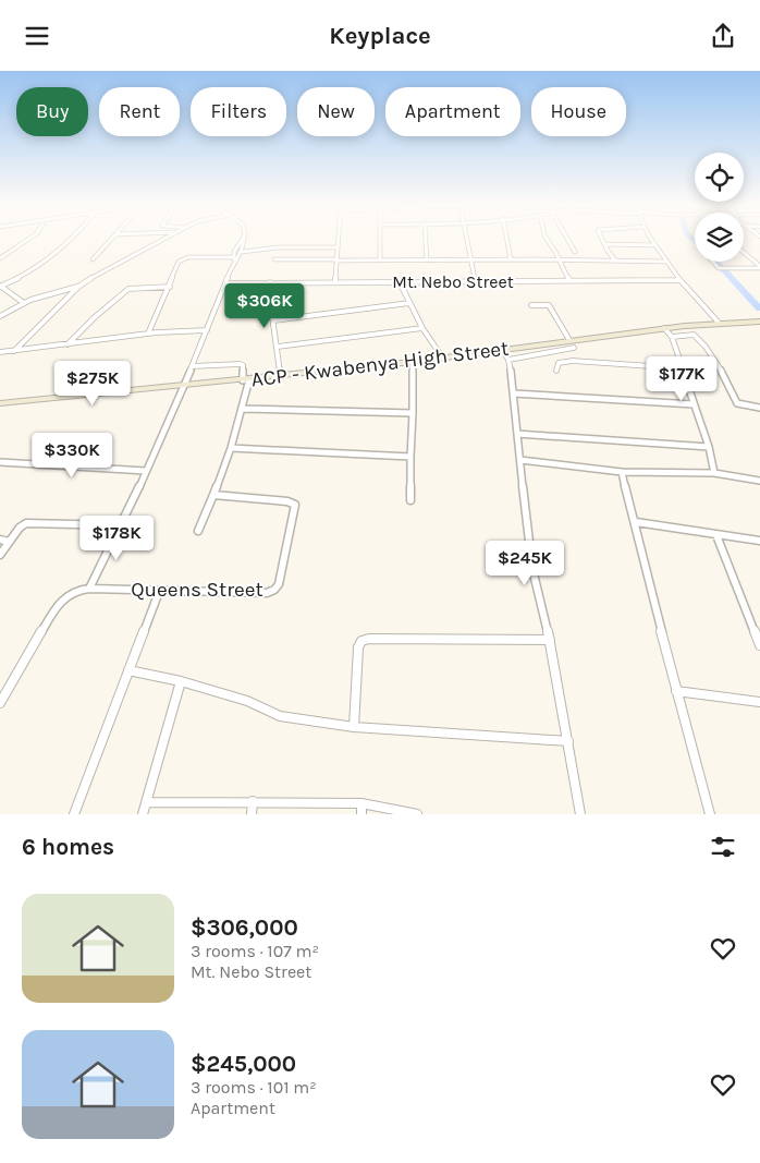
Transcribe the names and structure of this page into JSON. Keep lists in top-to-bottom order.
{
  "streets": {
    "main road": ["ACP - Kwabenya High Street"],
    "street": ["Mt. Nebo Street", "Queens Street"]
  },
  "page": {
    "header": "Keyplace",
    "chip": [
      "Buy",
      "Rent",
      "Filters",
      "New",
      "Apartment",
      "House"
    ],
    "price": [
      "$306K",
      "$177K",
      "$275K",
      "$330K",
      "$178K",
      "$245K"
    ],
    "heading": "6 homes",
    "list": [
      {
        "name": "$306,000",
        "note": "3 rooms · 107 m² · Mt. Nebo Street"
      },
      {
        "name": "$245,000",
        "note": "3 rooms · 101 m² · Apartment"
      }
    ]
  }
}
